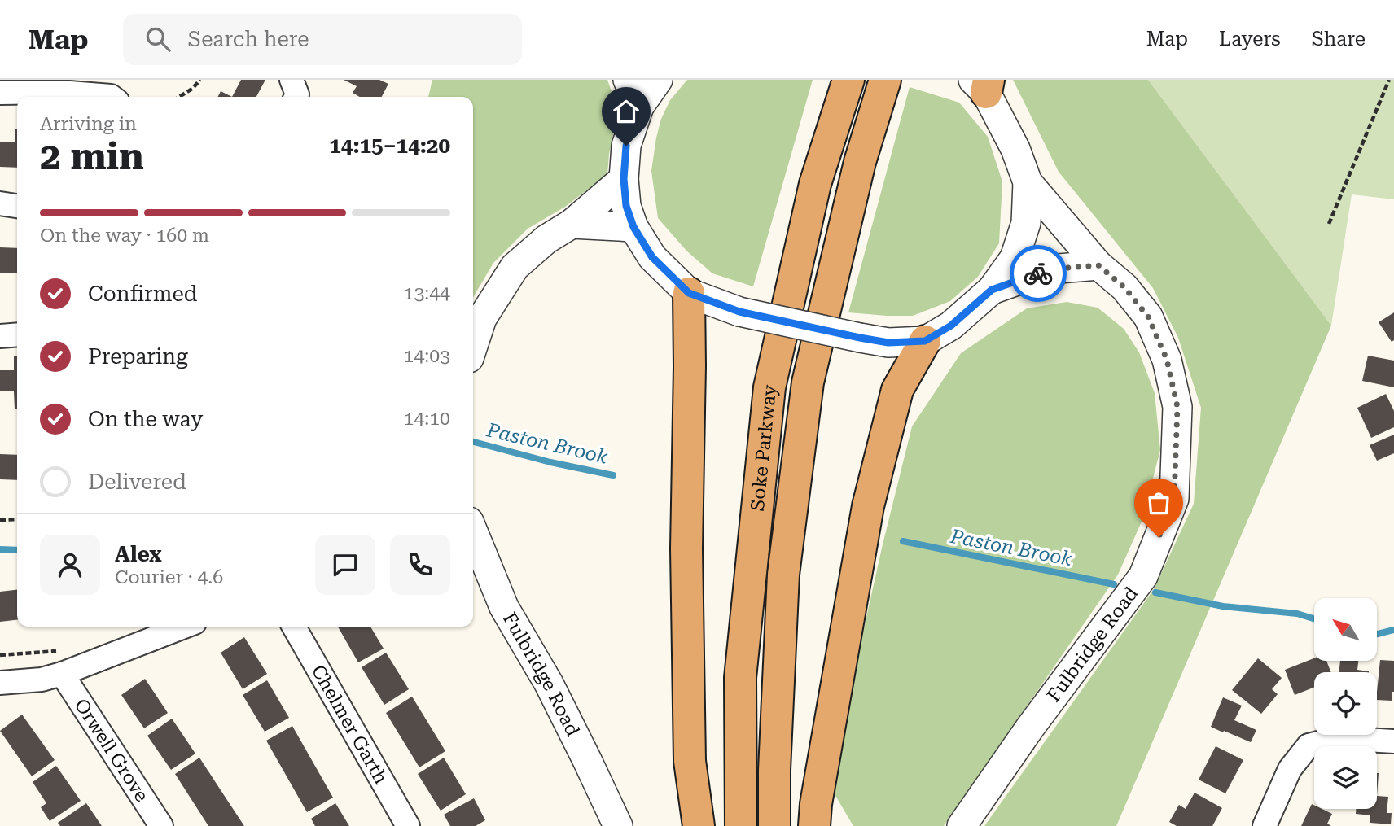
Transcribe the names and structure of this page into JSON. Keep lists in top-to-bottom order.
{
  "streets": {
    "highway": ["Soke Parkway"],
    "street": ["Fulbridge Road", "Chelmer Garth", "Orwell Grove"]
  },
  "water": ["Paston Brook"],
  "north": "top left",
  "page": {
    "header": "Map",
    "search": "Search here",
    "nav": ["Map", "Layers", "Share"],
    "heading": ["2 min", "Arriving in", "14:15–14:20"],
    "panel": ["Alex", "Courier · 4.6"],
    "bar": "On the way · 160 m",
    "list": [
      ["Confirmed", "13:44"],
      ["Preparing", "14:03"],
      ["On the way", "14:10"],
      "Delivered"
    ]
  }
}
